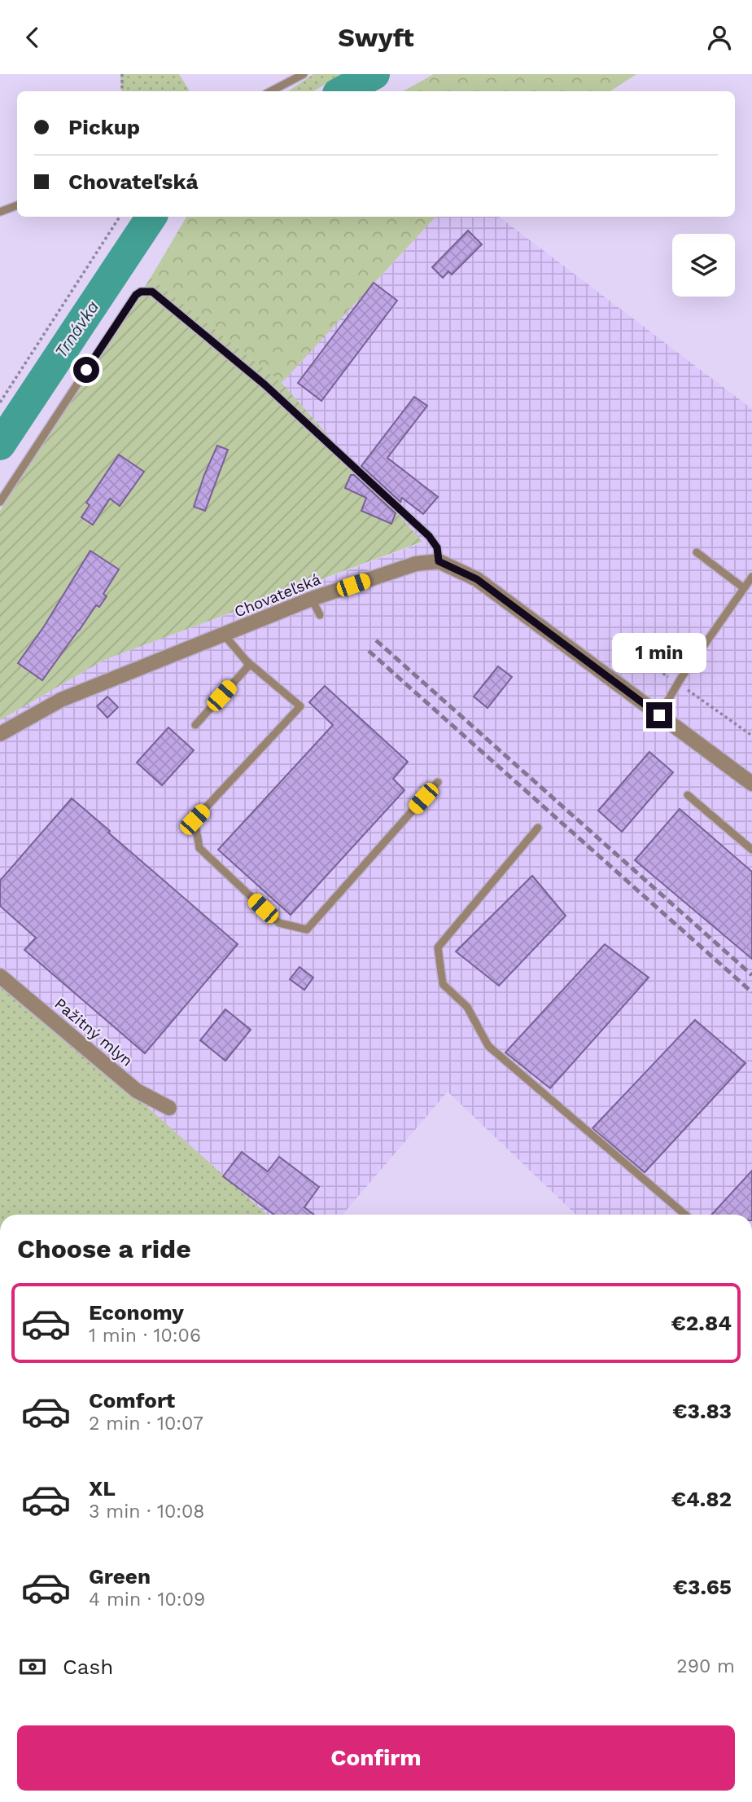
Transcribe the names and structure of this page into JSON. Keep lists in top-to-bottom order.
{
  "streets": {
    "street": ["Chovateľská", "Pažitný mlyn"]
  },
  "water": ["Trnávka"],
  "page": {
    "header": "Swyft",
    "banner": ["Pickup", "Chovateľská"],
    "bubble": "1 min",
    "heading": "Choose a ride",
    "list": [
      {
        "name": "Economy",
        "note": "1 min · 10:06",
        "value": "€2.84"
      },
      {
        "name": "Comfort",
        "note": "2 min · 10:07",
        "value": "€3.83"
      },
      {
        "name": "XL",
        "note": "3 min · 10:08",
        "value": "€4.82"
      },
      {
        "name": "Green",
        "note": "4 min · 10:09",
        "value": "€3.65"
      }
    ],
    "pay": ["Cash", "290 m"],
    "buttons": "Confirm"
  }
}
